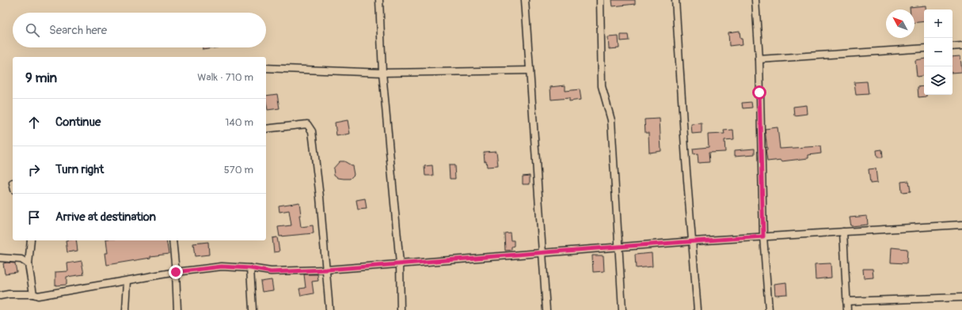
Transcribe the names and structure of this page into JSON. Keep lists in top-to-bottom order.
{
  "north": "top left",
  "page": {
    "map_buttons": ["+", "−"],
    "search": "Search here",
    "heading": ["9 min", "Walk · 710 m"],
    "list": [
      ["Continue", "140 m"],
      ["Turn right", "570 m"],
      "Arrive at destination"
    ]
  }
}
